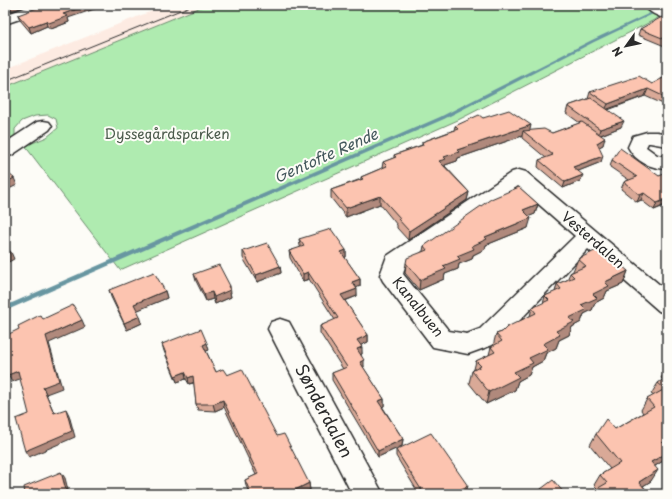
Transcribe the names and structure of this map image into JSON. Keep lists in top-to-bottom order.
{
  "streets": {
    "street": ["Vesterdalen", "Kanalbuen", "Sønderdalen"]
  },
  "crossings": [
    ["Vesterdalen", "Kanalbuen"]
  ],
  "water": ["Gentofte Rende"],
  "parks": ["Dyssegårdsparken"],
  "north": "bottom left"
}
